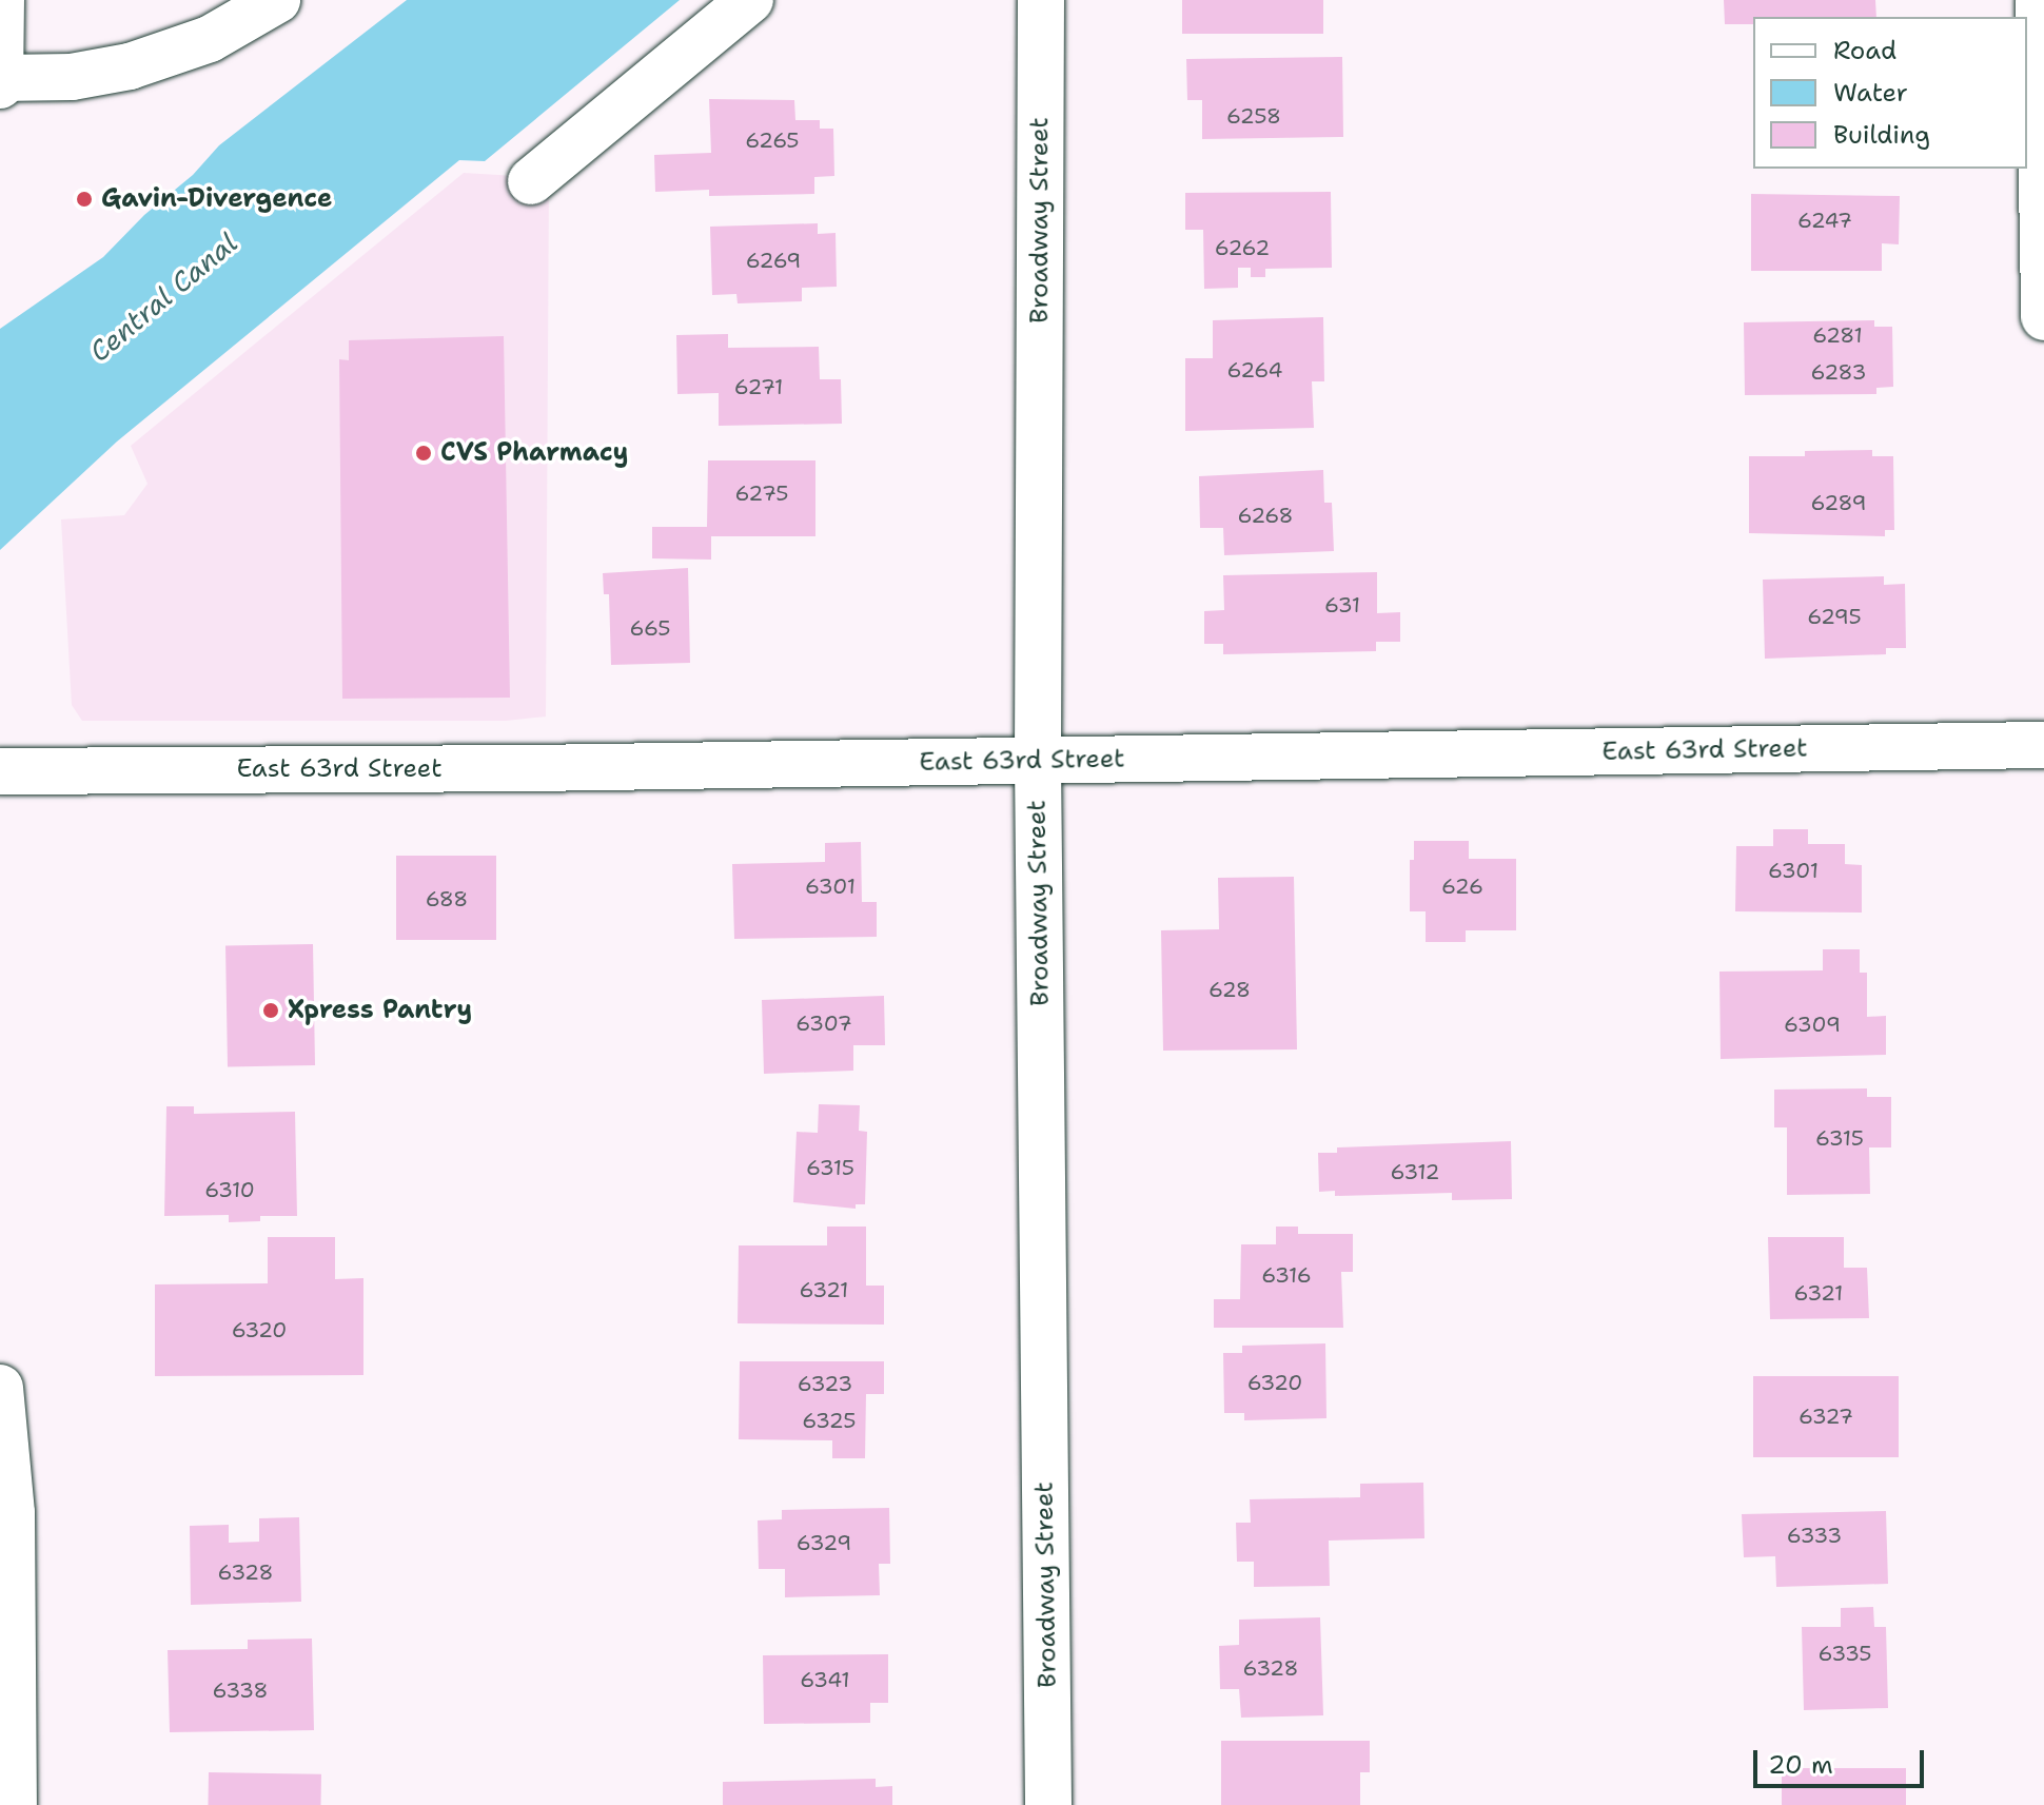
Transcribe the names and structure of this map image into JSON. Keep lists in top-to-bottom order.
{
  "streets": {
    "street": ["Broadway Street", "East 63rd Street"]
  },
  "crossings": [
    ["Broadway Street", "East 63rd Street"]
  ],
  "water": ["Central Canal"],
  "places": ["Gavin-Divergence", "CVS Pharmacy", "Xpress Pantry"],
  "house_numbers": [
    "6258",
    "6265",
    "6247",
    "6262",
    "6269",
    "6281",
    "6264",
    "6283",
    "6271",
    "6275",
    "6289",
    "6268",
    "631",
    "6295",
    "665",
    "6301",
    "6301",
    "626",
    "688",
    "628",
    "6307",
    "6309",
    "6315",
    "6315",
    "6312",
    "6310",
    "6316",
    "6321",
    "6321",
    "6320",
    "6320",
    "6323",
    "6327",
    "6325",
    "6333",
    "6329",
    "6328",
    "6335",
    "6328",
    "6341",
    "6338"
  ],
  "legend": ["Road", "Water", "Building"],
  "scale_bar": "20 m"
}
